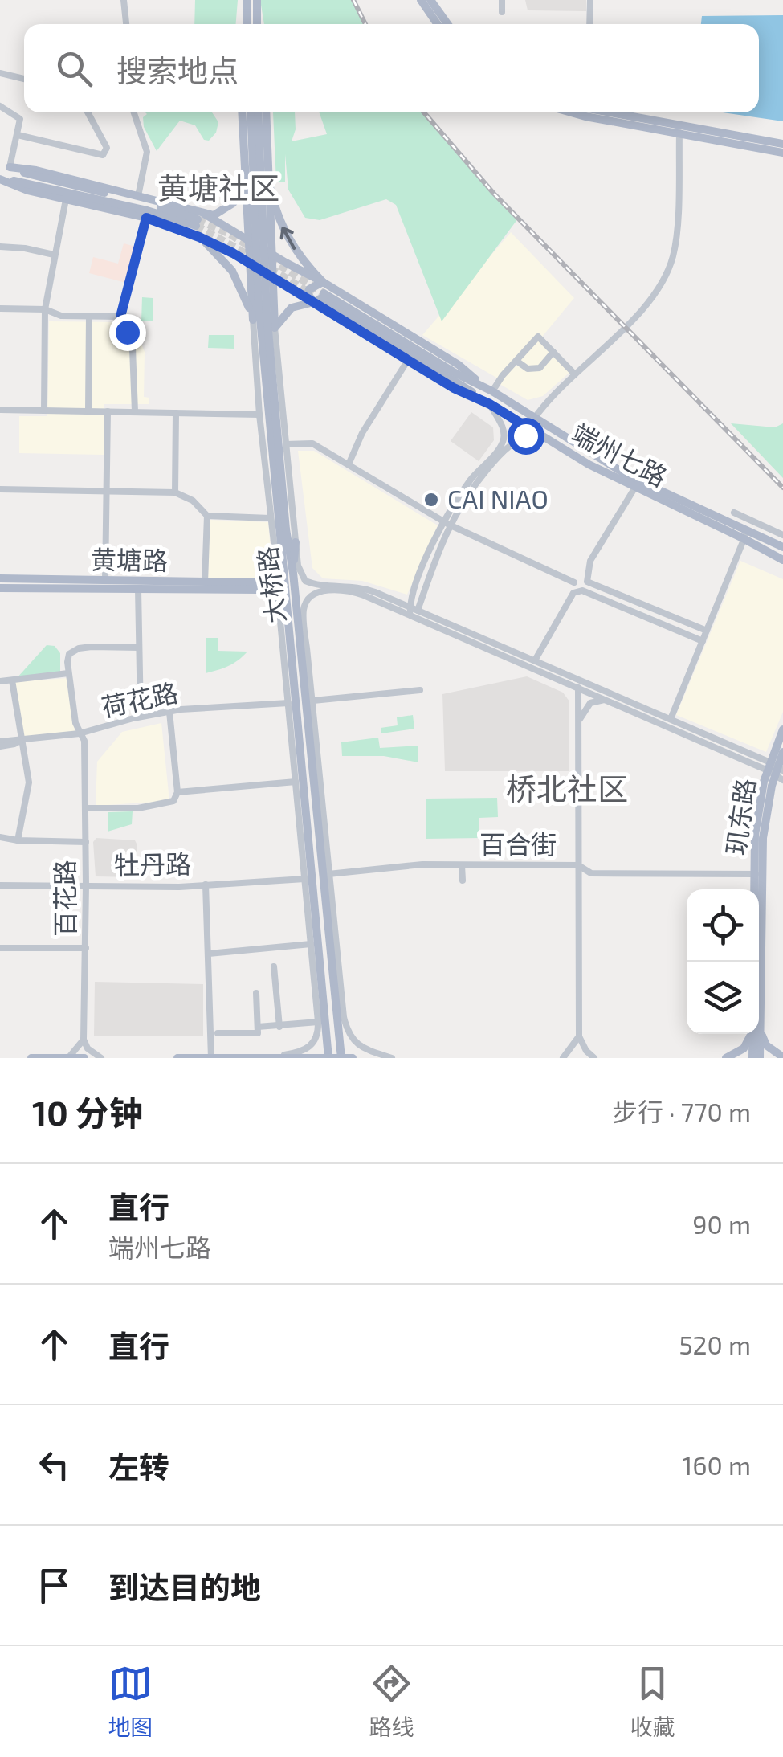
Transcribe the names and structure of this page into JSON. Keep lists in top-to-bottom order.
{
  "streets": {
    "main road": [
      "端州七路",
      "黄塘路",
      "大桥路",
      "玑东路"
    ],
    "street": [
      "荷花路",
      "百合街",
      "牡丹路",
      "百花路"
    ]
  },
  "crossings": [
    ["荷花路", "百花路"],
    ["玑东路", "百合街"],
    ["牡丹路", "百花路"]
  ],
  "districts": ["黄塘社区", "桥北社区"],
  "places": ["CAI NIAO"],
  "page": {
    "search": "搜索地点",
    "heading": ["10 分钟", "步行 · 770 m"],
    "list": [
      ["直行", "端州七路", "90 m"],
      ["直行", "520 m"],
      ["左转", "160 m"],
      "到达目的地"
    ],
    "nav": ["地图", "路线", "收藏"]
  }
}
